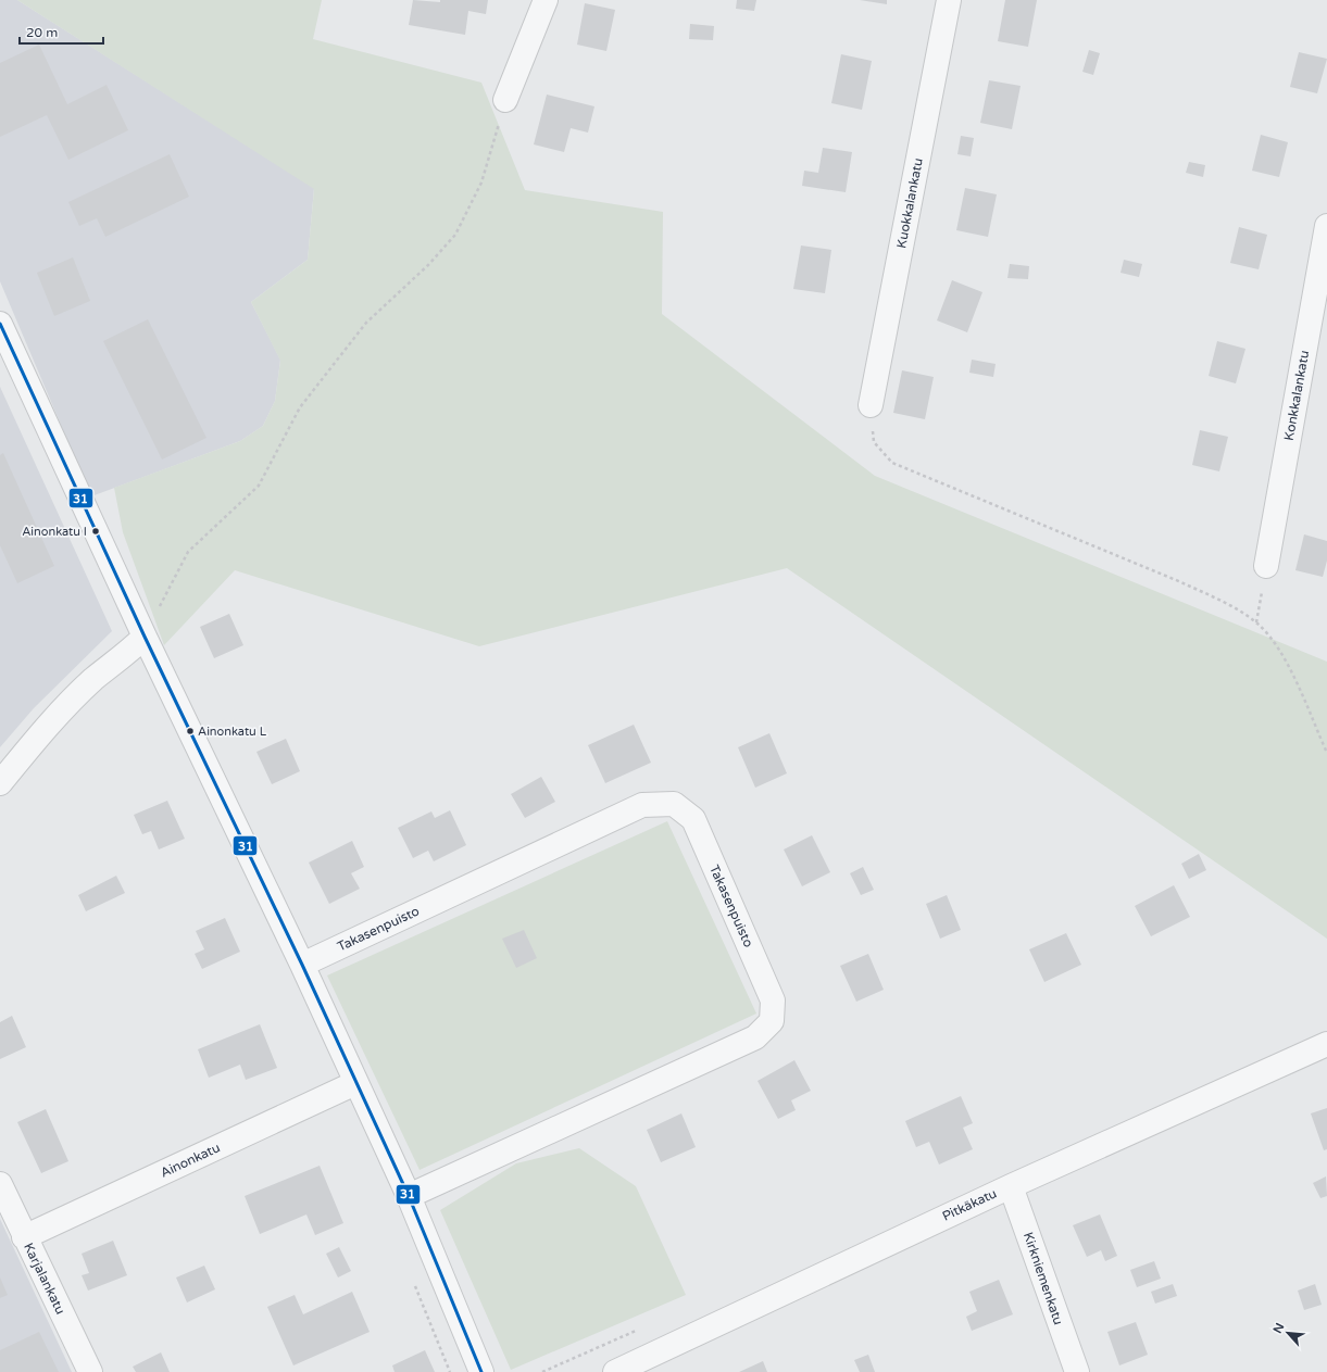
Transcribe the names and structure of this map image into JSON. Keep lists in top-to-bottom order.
{
  "streets": {
    "street": [
      "Kuokkalankatu",
      "Konkkalankatu",
      "Takasenpuisto",
      "Ainonkatu",
      "Pitkäkatu",
      "Karjalankatu",
      "Kirkniemenkatu"
    ]
  },
  "crossings": [
    ["Ainonkatu", "Karjalankatu"],
    ["Pitkäkatu", "Kirkniemenkatu"]
  ],
  "places": ["Ainonkatu I", "Ainonkatu L"],
  "lines": ["transit line 31"],
  "scale_bar": "20 m",
  "north": "top left"
}
